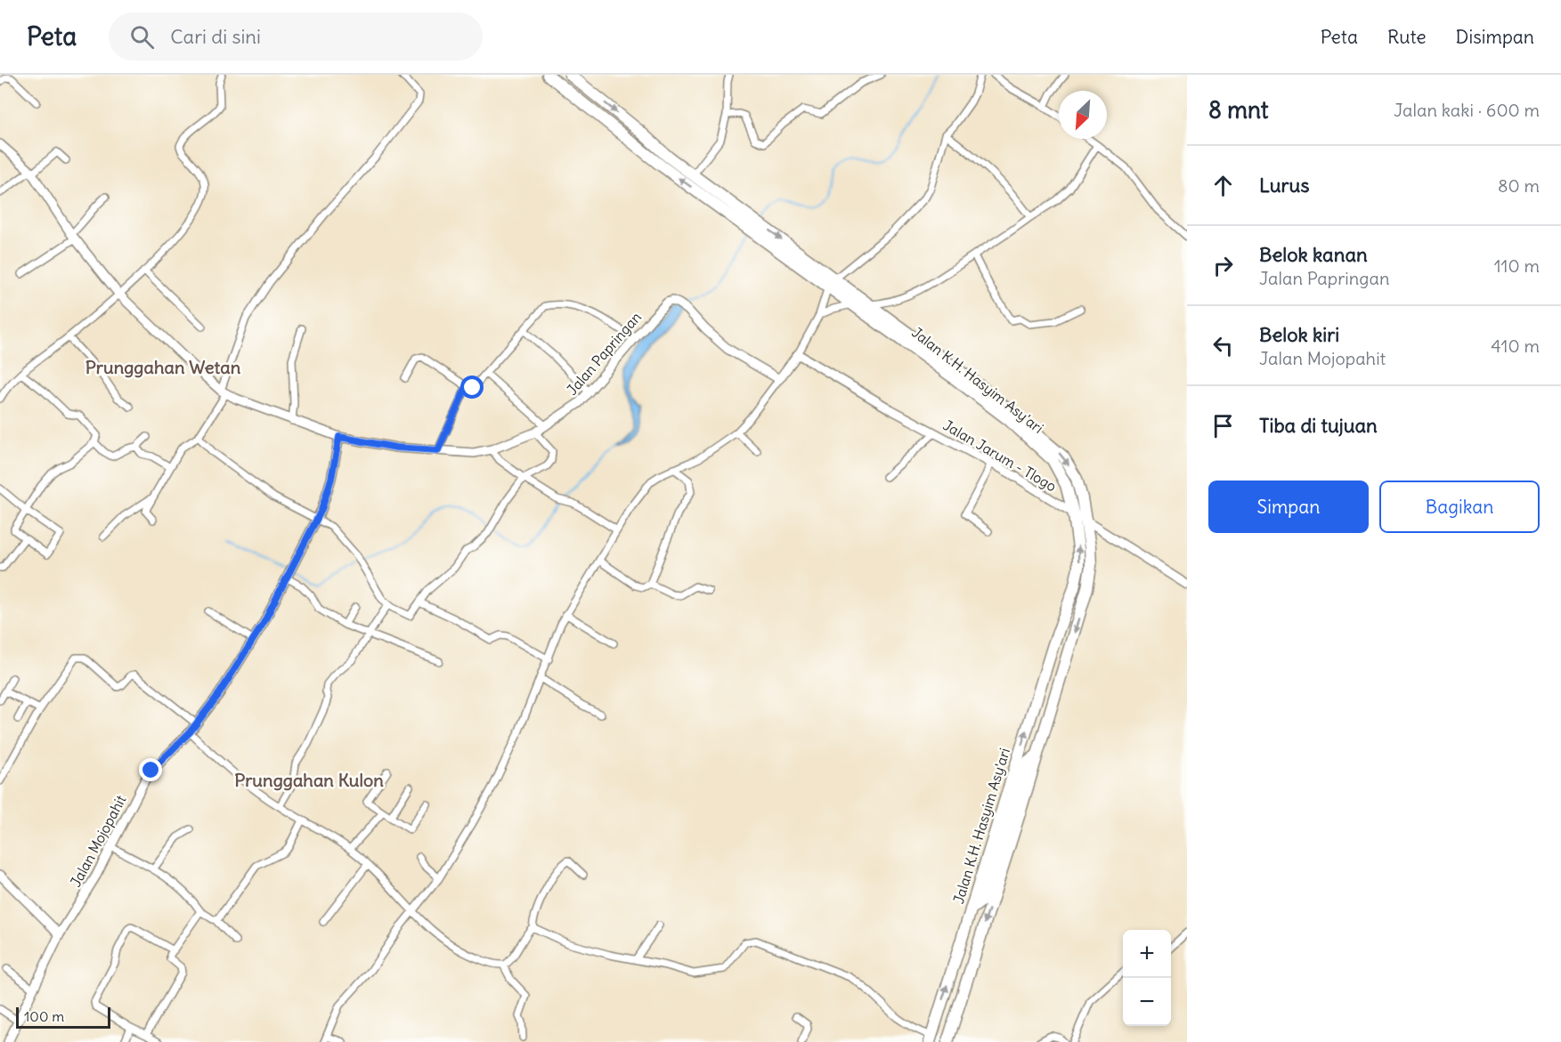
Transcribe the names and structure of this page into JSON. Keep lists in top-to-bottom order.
{
  "streets": {
    "highway": ["Jalan K.H. Hasyim Asy'ari"],
    "street": ["Jalan Papringan", "Jalan Jarum - Tlogo", "Jalan Mojopahit"]
  },
  "crossings": [
    ["Jalan Papringan", "Jalan Mojopahit"],
    ["Jalan K.H. Hasyim Asy'ari", "Jalan Jarum - Tlogo"]
  ],
  "districts": ["Prunggahan Wetan", "Prunggahan Kulon"],
  "scale_bar": "100 m",
  "north": "bottom left",
  "page": {
    "header": "Peta",
    "search": "Cari di sini",
    "nav": ["Peta", "Rute", "Disimpan"],
    "heading": ["8 mnt", "Jalan kaki · 600 m"],
    "list": [
      ["Lurus", "80 m"],
      ["Belok kanan", "Jalan Papringan", "110 m"],
      ["Belok kiri", "Jalan Mojopahit", "410 m"],
      "Tiba di tujuan"
    ],
    "buttons": ["Simpan", "Bagikan"],
    "map_buttons": ["+", "−"],
    "scale": "100 m"
  }
}
